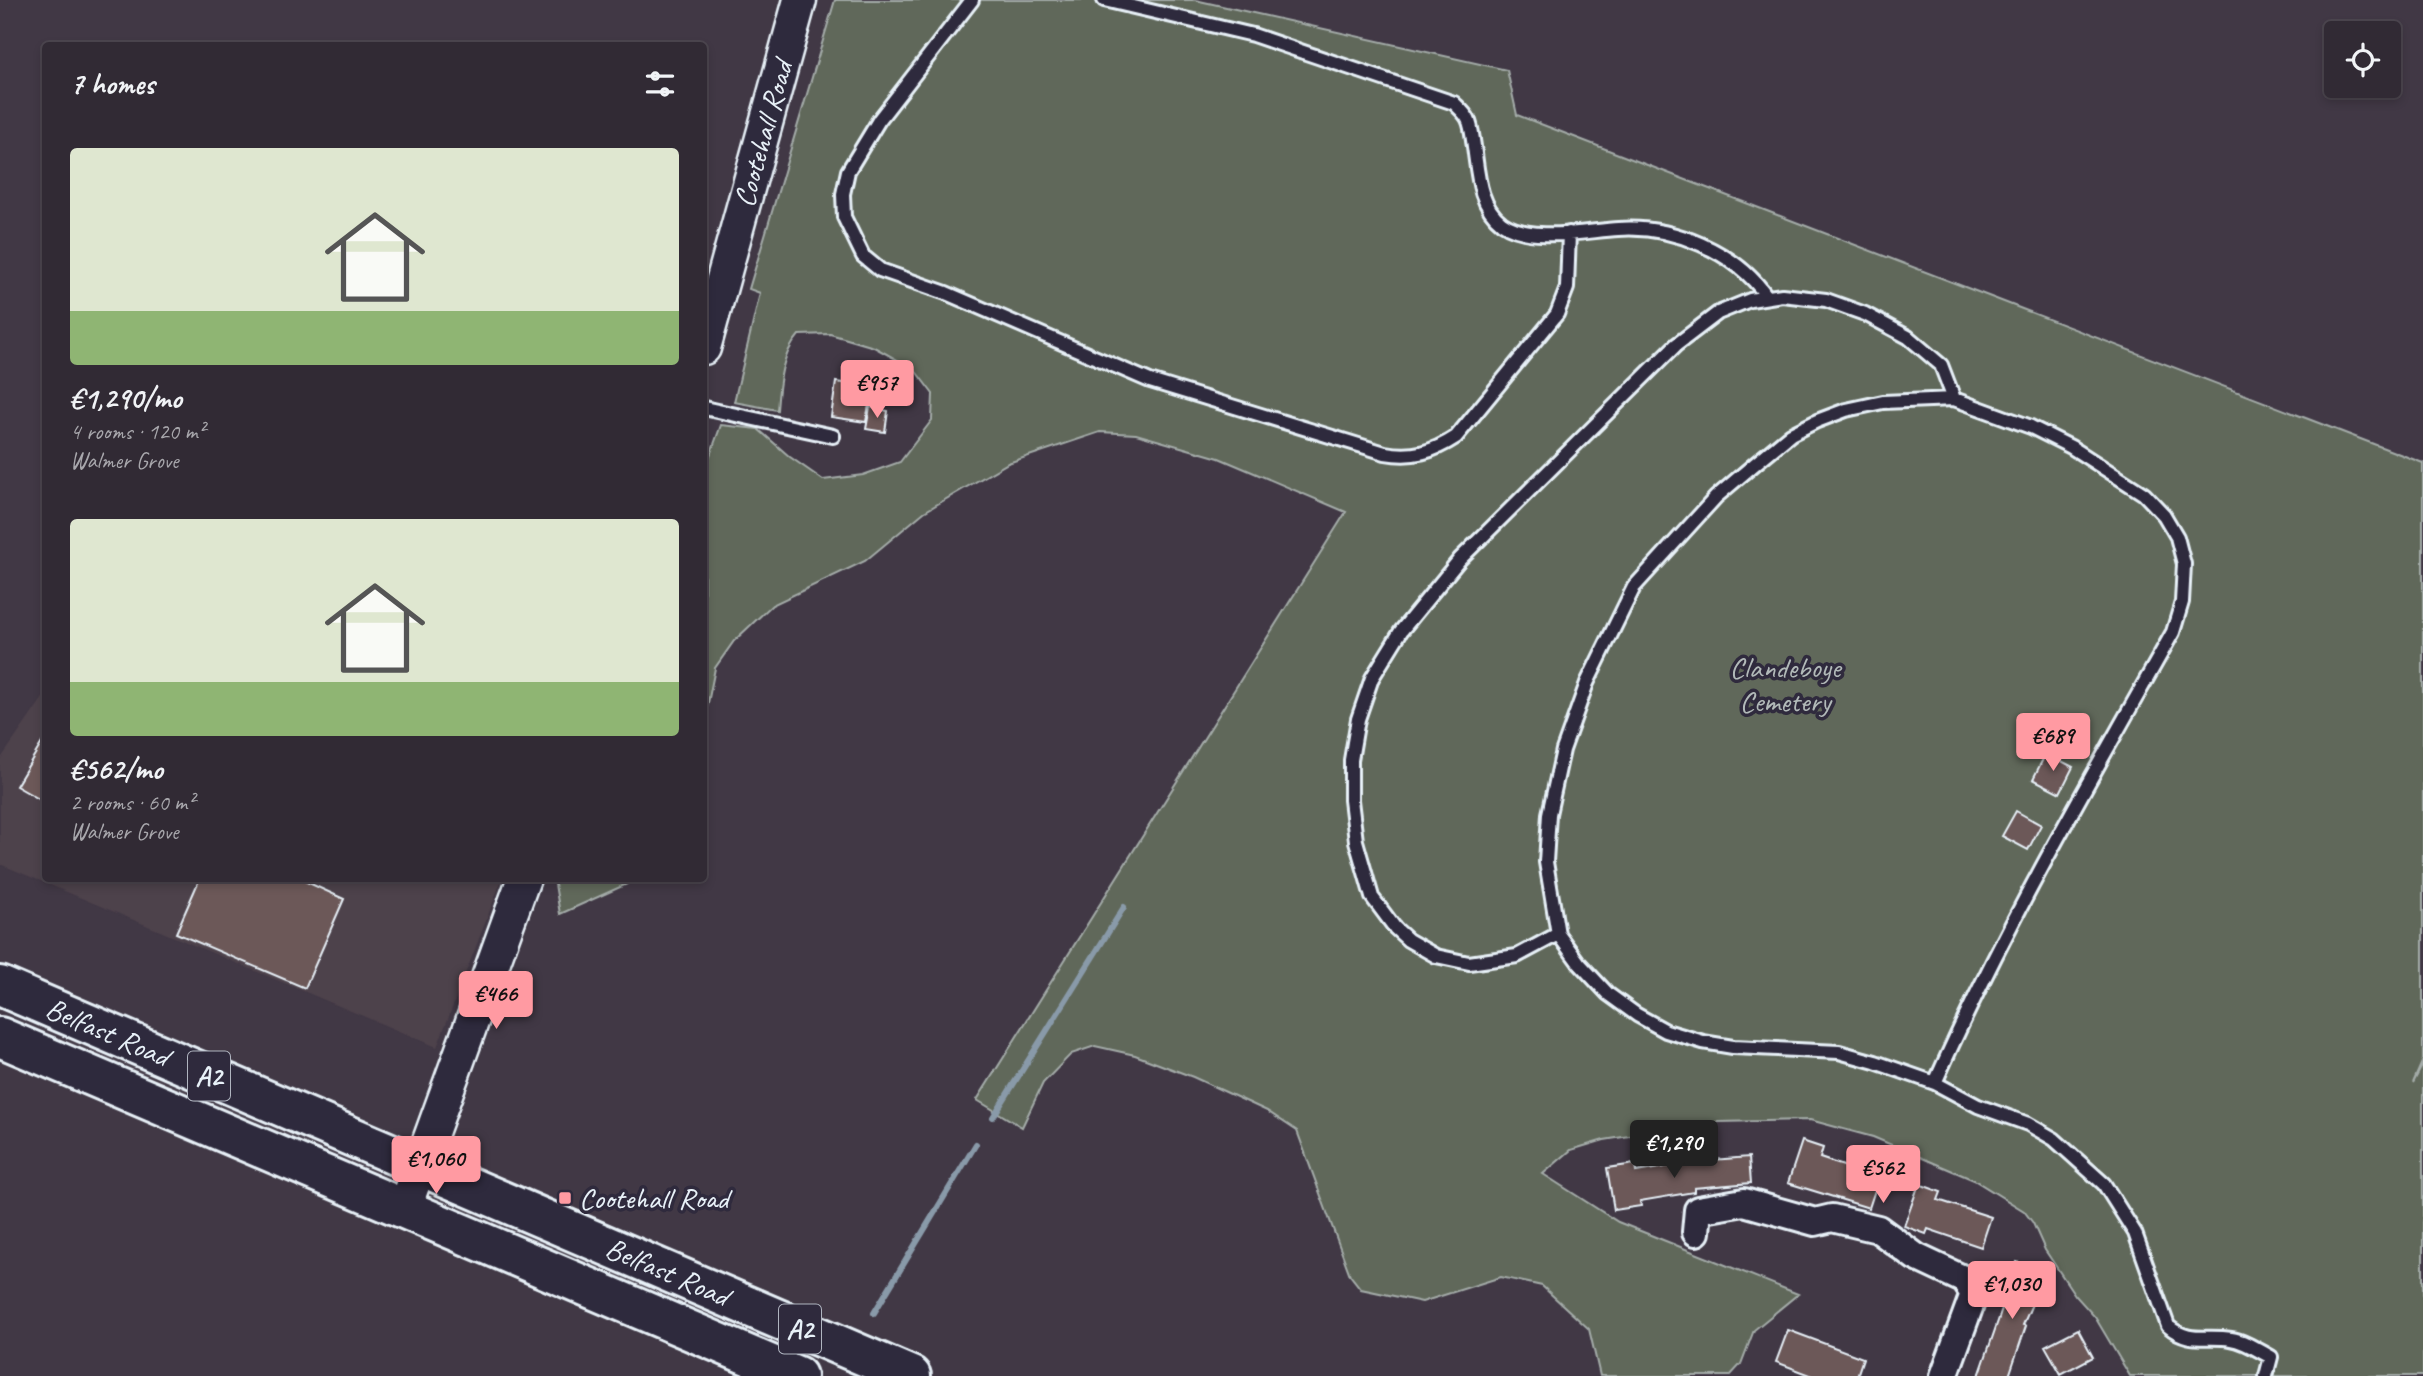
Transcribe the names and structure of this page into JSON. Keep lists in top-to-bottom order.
{
  "streets": {
    "highway": ["Belfast Road", "A2"],
    "street": ["Cootehall Road"]
  },
  "parks": ["Clandeboye Cemetery"],
  "places": {
    "transit": ["Cootehall Road"]
  },
  "page": {
    "heading": "7 homes",
    "list": [
      {
        "name": "€1,290/mo",
        "note": "4 rooms · 120 m² · Walmer Grove"
      },
      {
        "name": "€562/mo",
        "note": "2 rooms · 60 m² · Walmer Grove"
      }
    ],
    "price": [
      "€957",
      "€689",
      "€466",
      "€1,290",
      "€1,060",
      "€562",
      "€1,030"
    ]
  }
}
